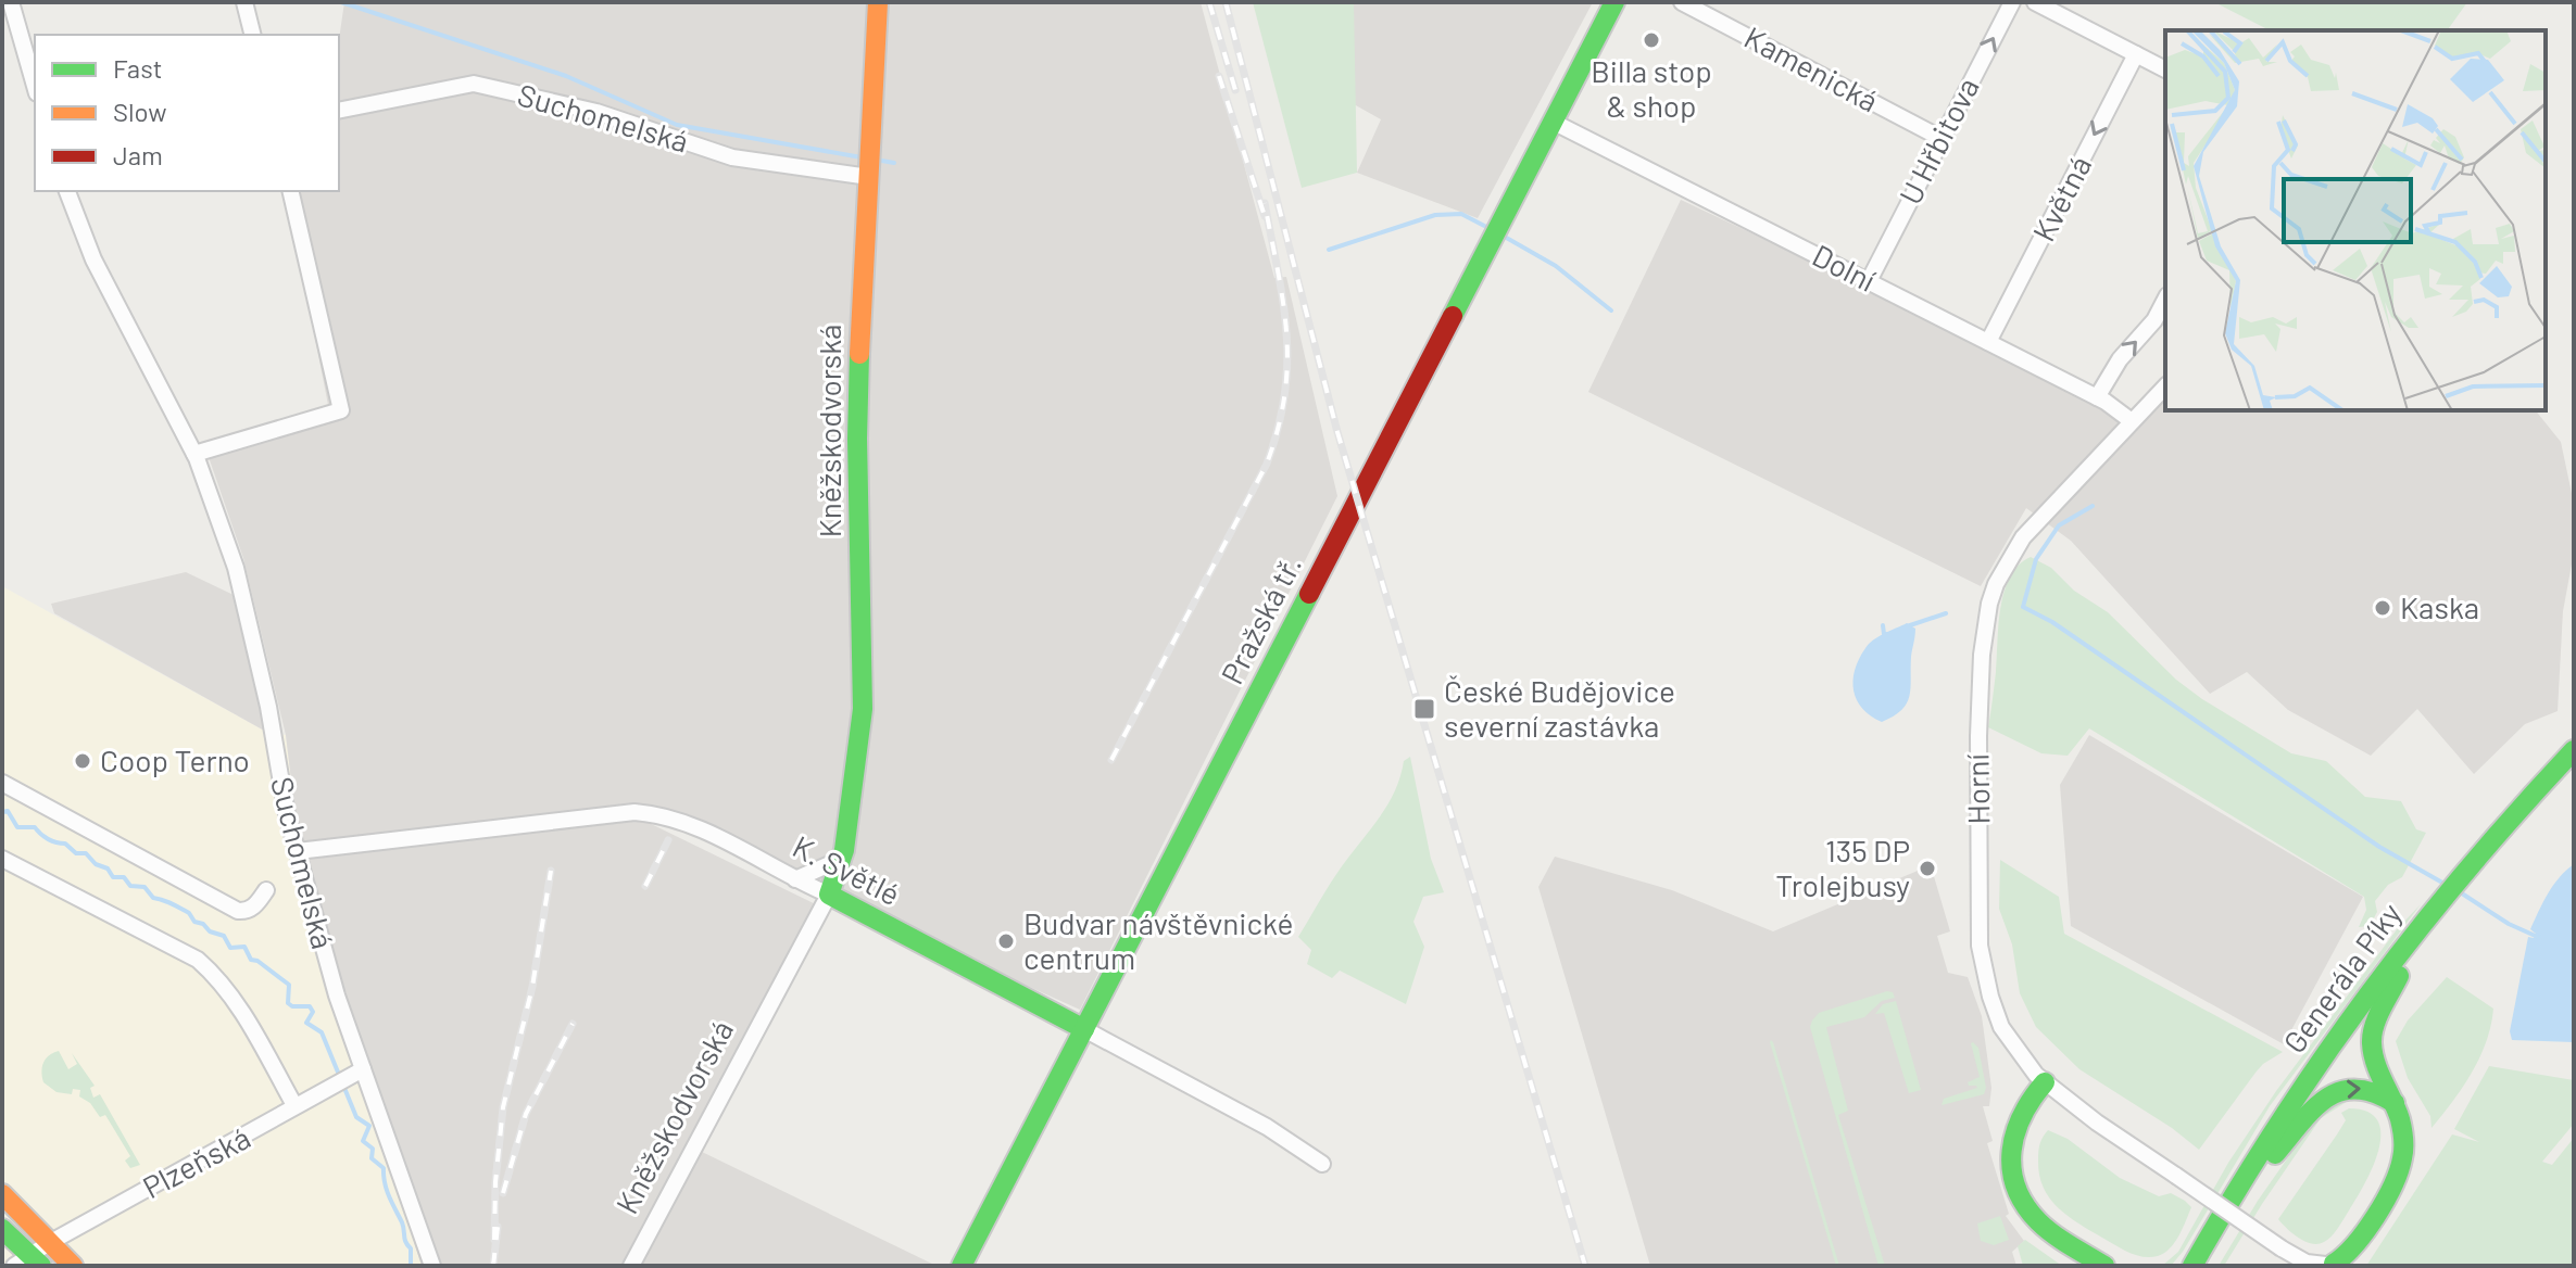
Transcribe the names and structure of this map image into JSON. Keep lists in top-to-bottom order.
{
  "streets": {
    "main road": [
      "Kněžskodvorská",
      "Pražská tř.",
      "K. Světlé",
      "Generála Píky"
    ],
    "street": [
      "Kamenická",
      "Suchomelská",
      "U Hřbitova",
      "Květná",
      "Dolní",
      "Horní",
      "Plzeňská"
    ]
  },
  "crossings": [
    ["Kamenická", "U Hřbitova"],
    ["Suchomelská", "Kněžskodvorská"],
    ["Suchomelská", "K. Světlé"],
    ["Suchomelská", "Plzeňská"],
    ["U Hřbitova", "Dolní"],
    ["Květná", "Dolní"],
    ["Dolní", "Pražská tř."],
    ["Dolní", "Horní"],
    ["Kněžskodvorská", "K. Světlé"],
    ["Pražská tř.", "K. Světlé"]
  ],
  "one_way": ["U Hřbitova", "Květná"],
  "places": {
    "other": [
      "Billa stop & shop",
      "Kaska",
      "Coop Terno",
      "135 DP Trolejbusy",
      "Budvar návštěvnické centrum"
    ],
    "transit": ["České Budějovice severní zastávka"]
  },
  "legend": ["Fast", "Slow", "Jam"]
}
